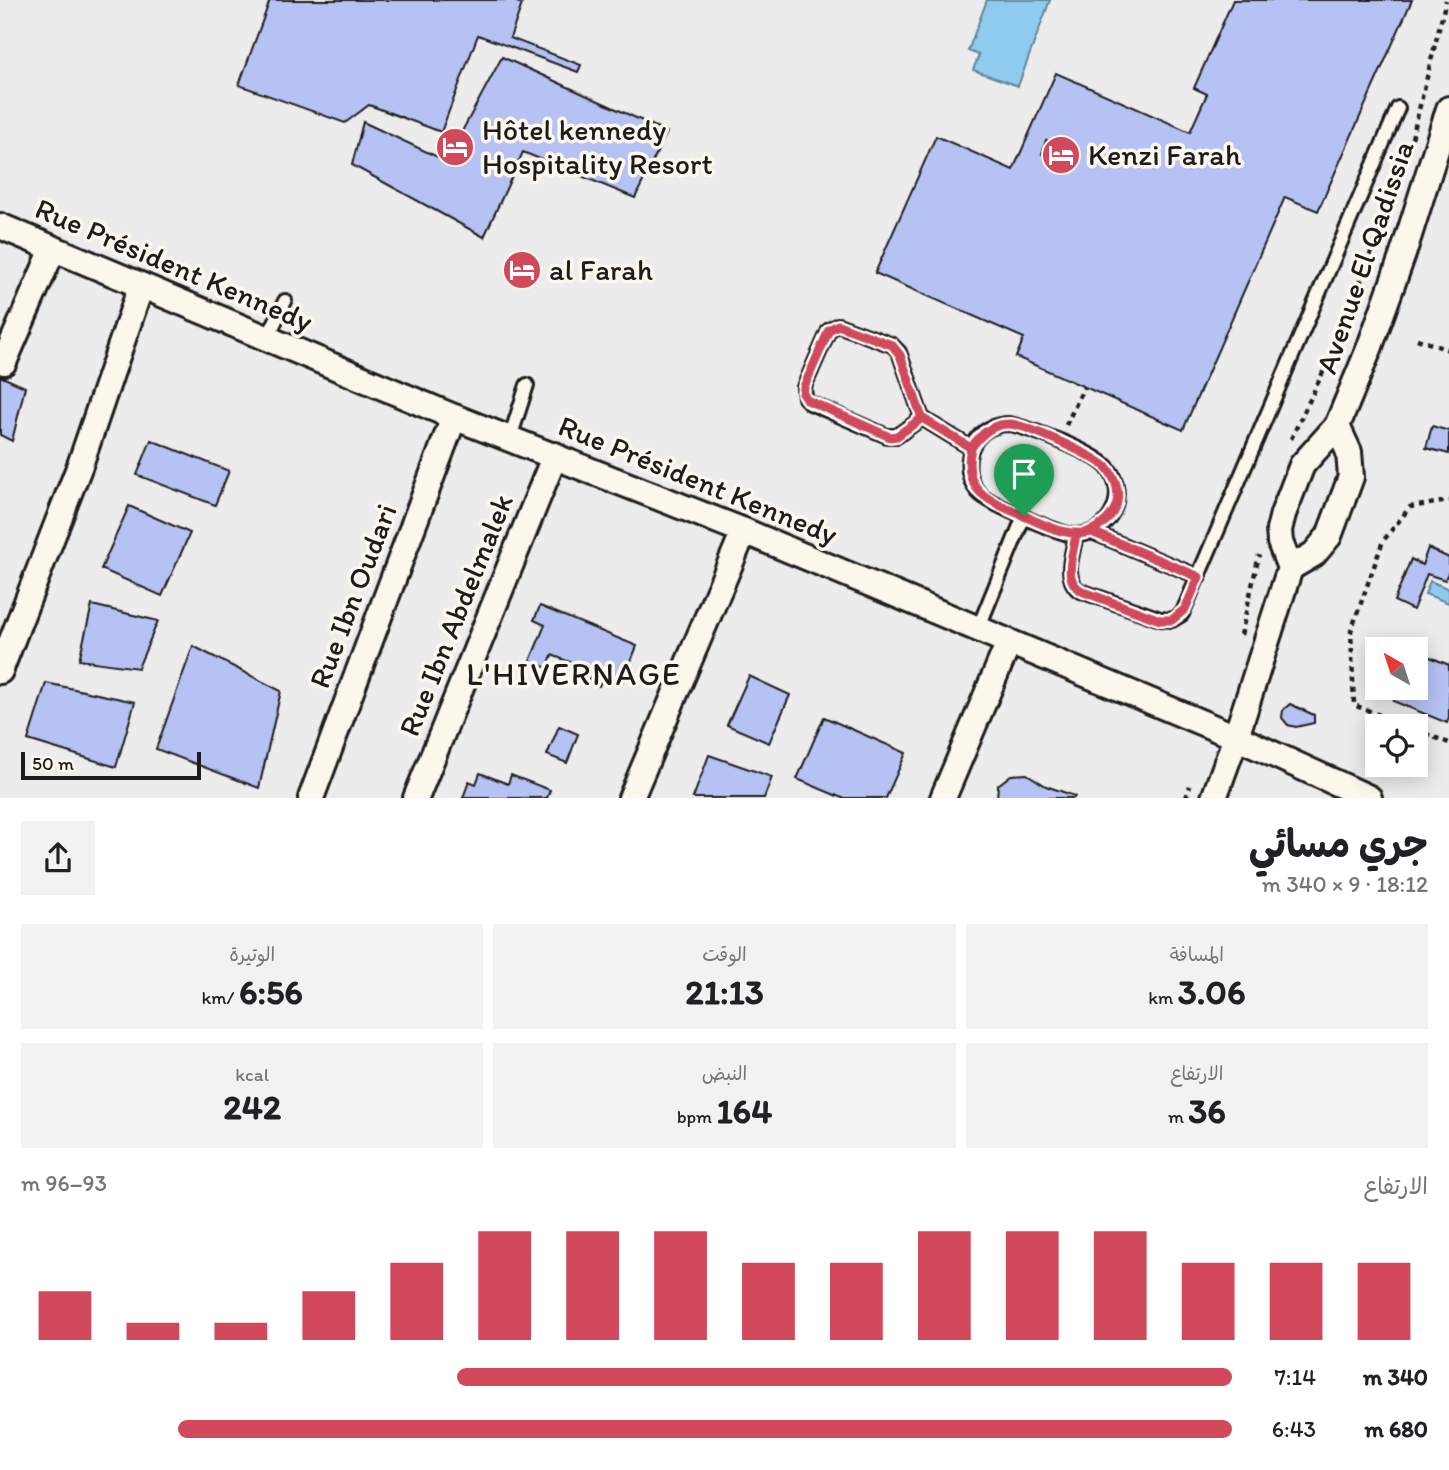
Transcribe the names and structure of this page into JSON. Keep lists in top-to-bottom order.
{
  "streets": {
    "street": [
      "Avenue El Qadissia",
      "Rue Président Kennedy",
      "Rue Ibn Oudari",
      "Rue Ibn Abdelmalek"
    ]
  },
  "crossings": [
    ["Rue Président Kennedy", "Rue Ibn Oudari"],
    ["Rue Président Kennedy", "Rue Ibn Abdelmalek"]
  ],
  "districts": ["L'HIVERNAGE"],
  "places": {
    "hotel": ["Hôtel kennedy Hospitality Resort", "Kenzi Farah", "al Farah"]
  },
  "scale_bar": "50 m",
  "north": "top left",
  "page": {
    "scale": "50 m",
    "heading": ["جري مسائي", "18:12 · 9 × 340 m"],
    "stats": [
      ["المسافة", "3.06 km"],
      ["الوقت", "21:13"],
      ["الوتيرة", "6:56 /km"],
      ["الارتفاع", "36 m"],
      ["النبض", "164 bpm"],
      ["kcal", "242"]
    ],
    "chart": ["الارتفاع", "93–96 m"],
    "list": [
      {
        "name": "340 m",
        "note": "7:14"
      },
      {
        "name": "680 m",
        "note": "6:43"
      }
    ]
  }
}
